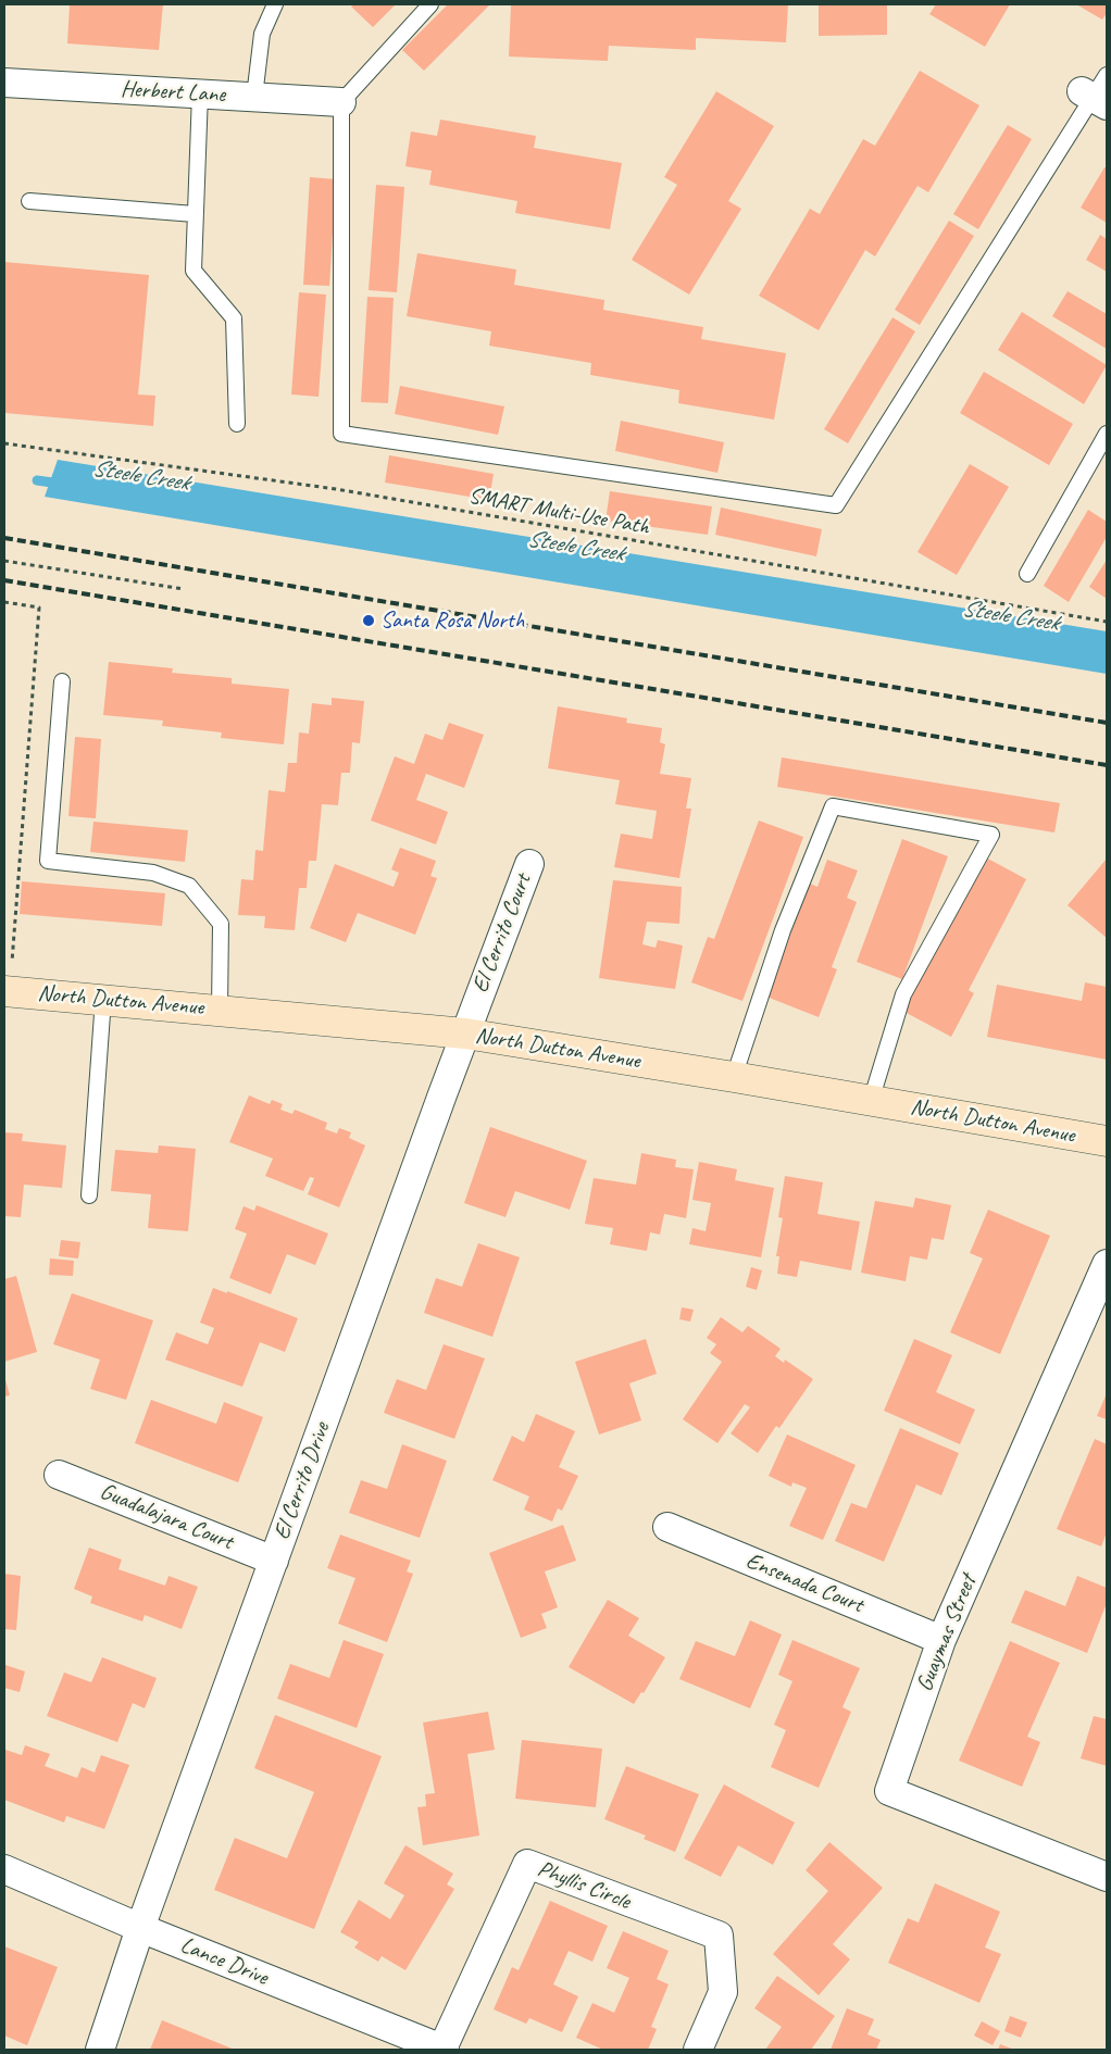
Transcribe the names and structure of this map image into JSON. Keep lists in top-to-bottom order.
{
  "streets": {
    "main road": ["North Dutton Avenue"],
    "street": [
      "Herbert Lane",
      "El Cerrito Court",
      "El Cerrito Drive",
      "Guadalajara Court",
      "Ensenada Court",
      "Guaymas Street",
      "Phyllis Circle",
      "Lance Drive"
    ],
    "path": ["SMART Multi-Use Path"]
  },
  "crossings": [
    ["El Cerrito Court", "North Dutton Avenue"],
    ["El Cerrito Court", "El Cerrito Drive"],
    ["North Dutton Avenue", "El Cerrito Drive"],
    ["El Cerrito Drive", "Guadalajara Court"],
    ["El Cerrito Drive", "Lance Drive"],
    ["Ensenada Court", "Guaymas Street"],
    ["Phyllis Circle", "Lance Drive"]
  ],
  "water": ["Steele Creek"],
  "places": ["Santa Rosa North"]
}
